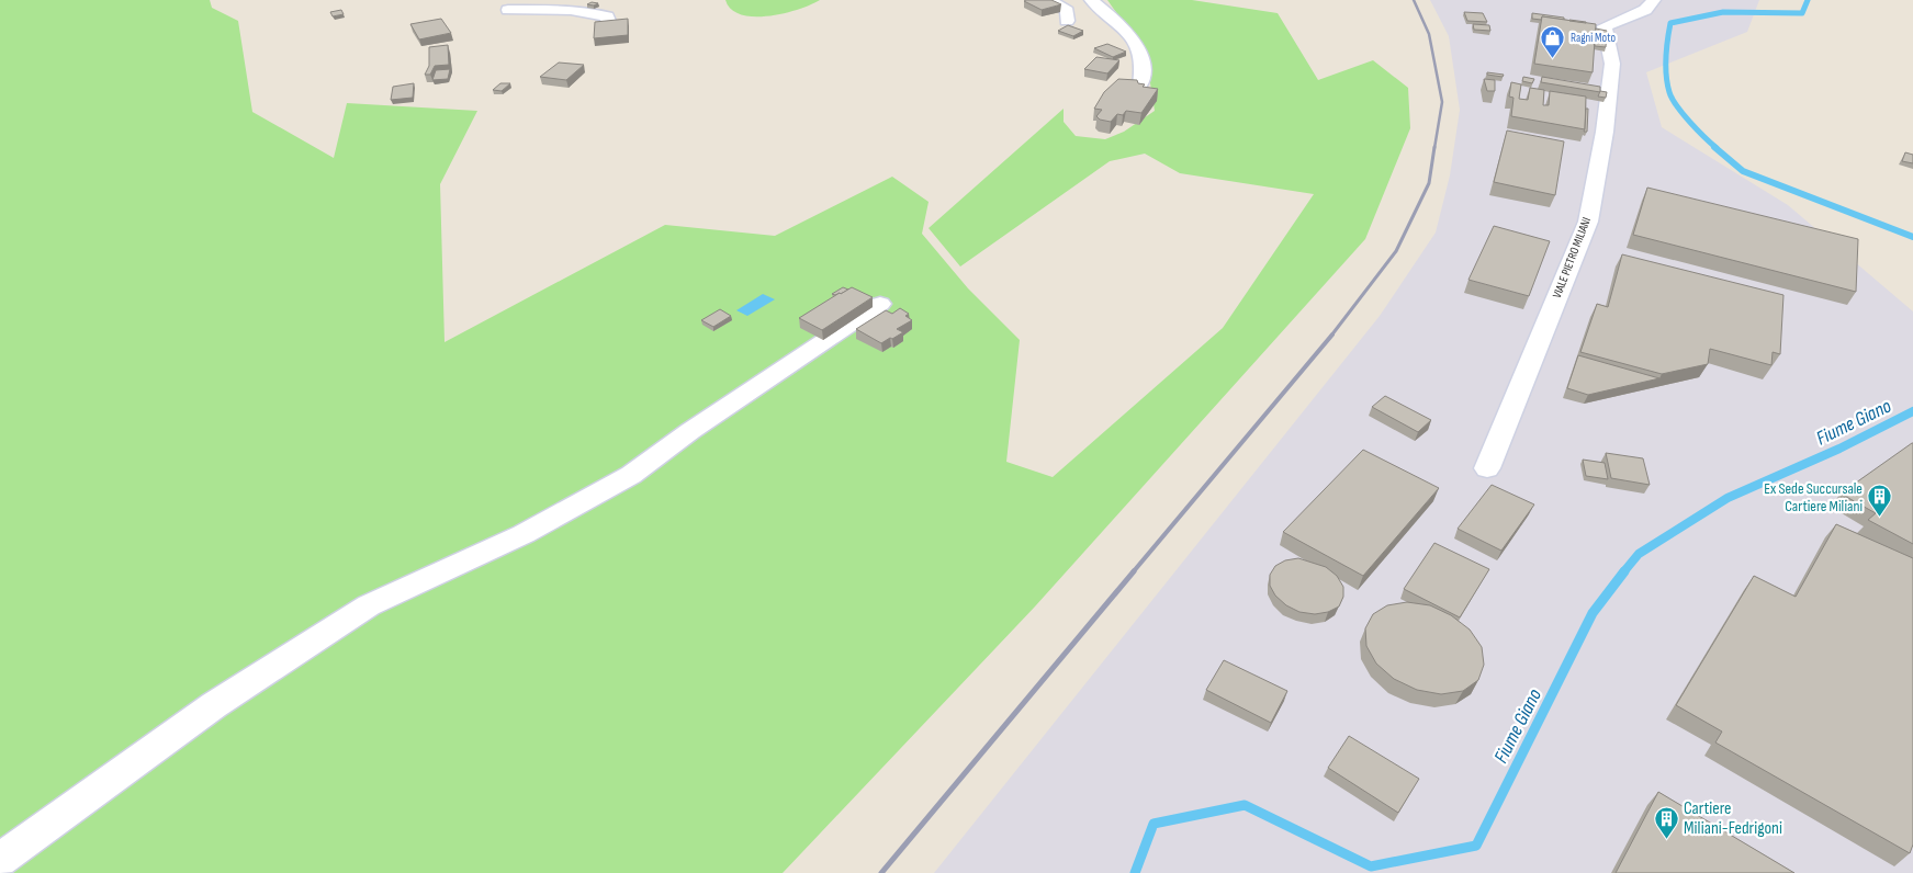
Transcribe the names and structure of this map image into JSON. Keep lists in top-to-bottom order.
{
  "streets": {
    "street": ["VIALE PIETRO MILIANI"]
  },
  "water": ["Fiume Giano"],
  "places": {
    "shop": ["Ragni Moto"],
    "building": ["Ex Sede Succursale Cartiere Miliani", "Cartiere Miliani-Fedrigoni"]
  }
}
